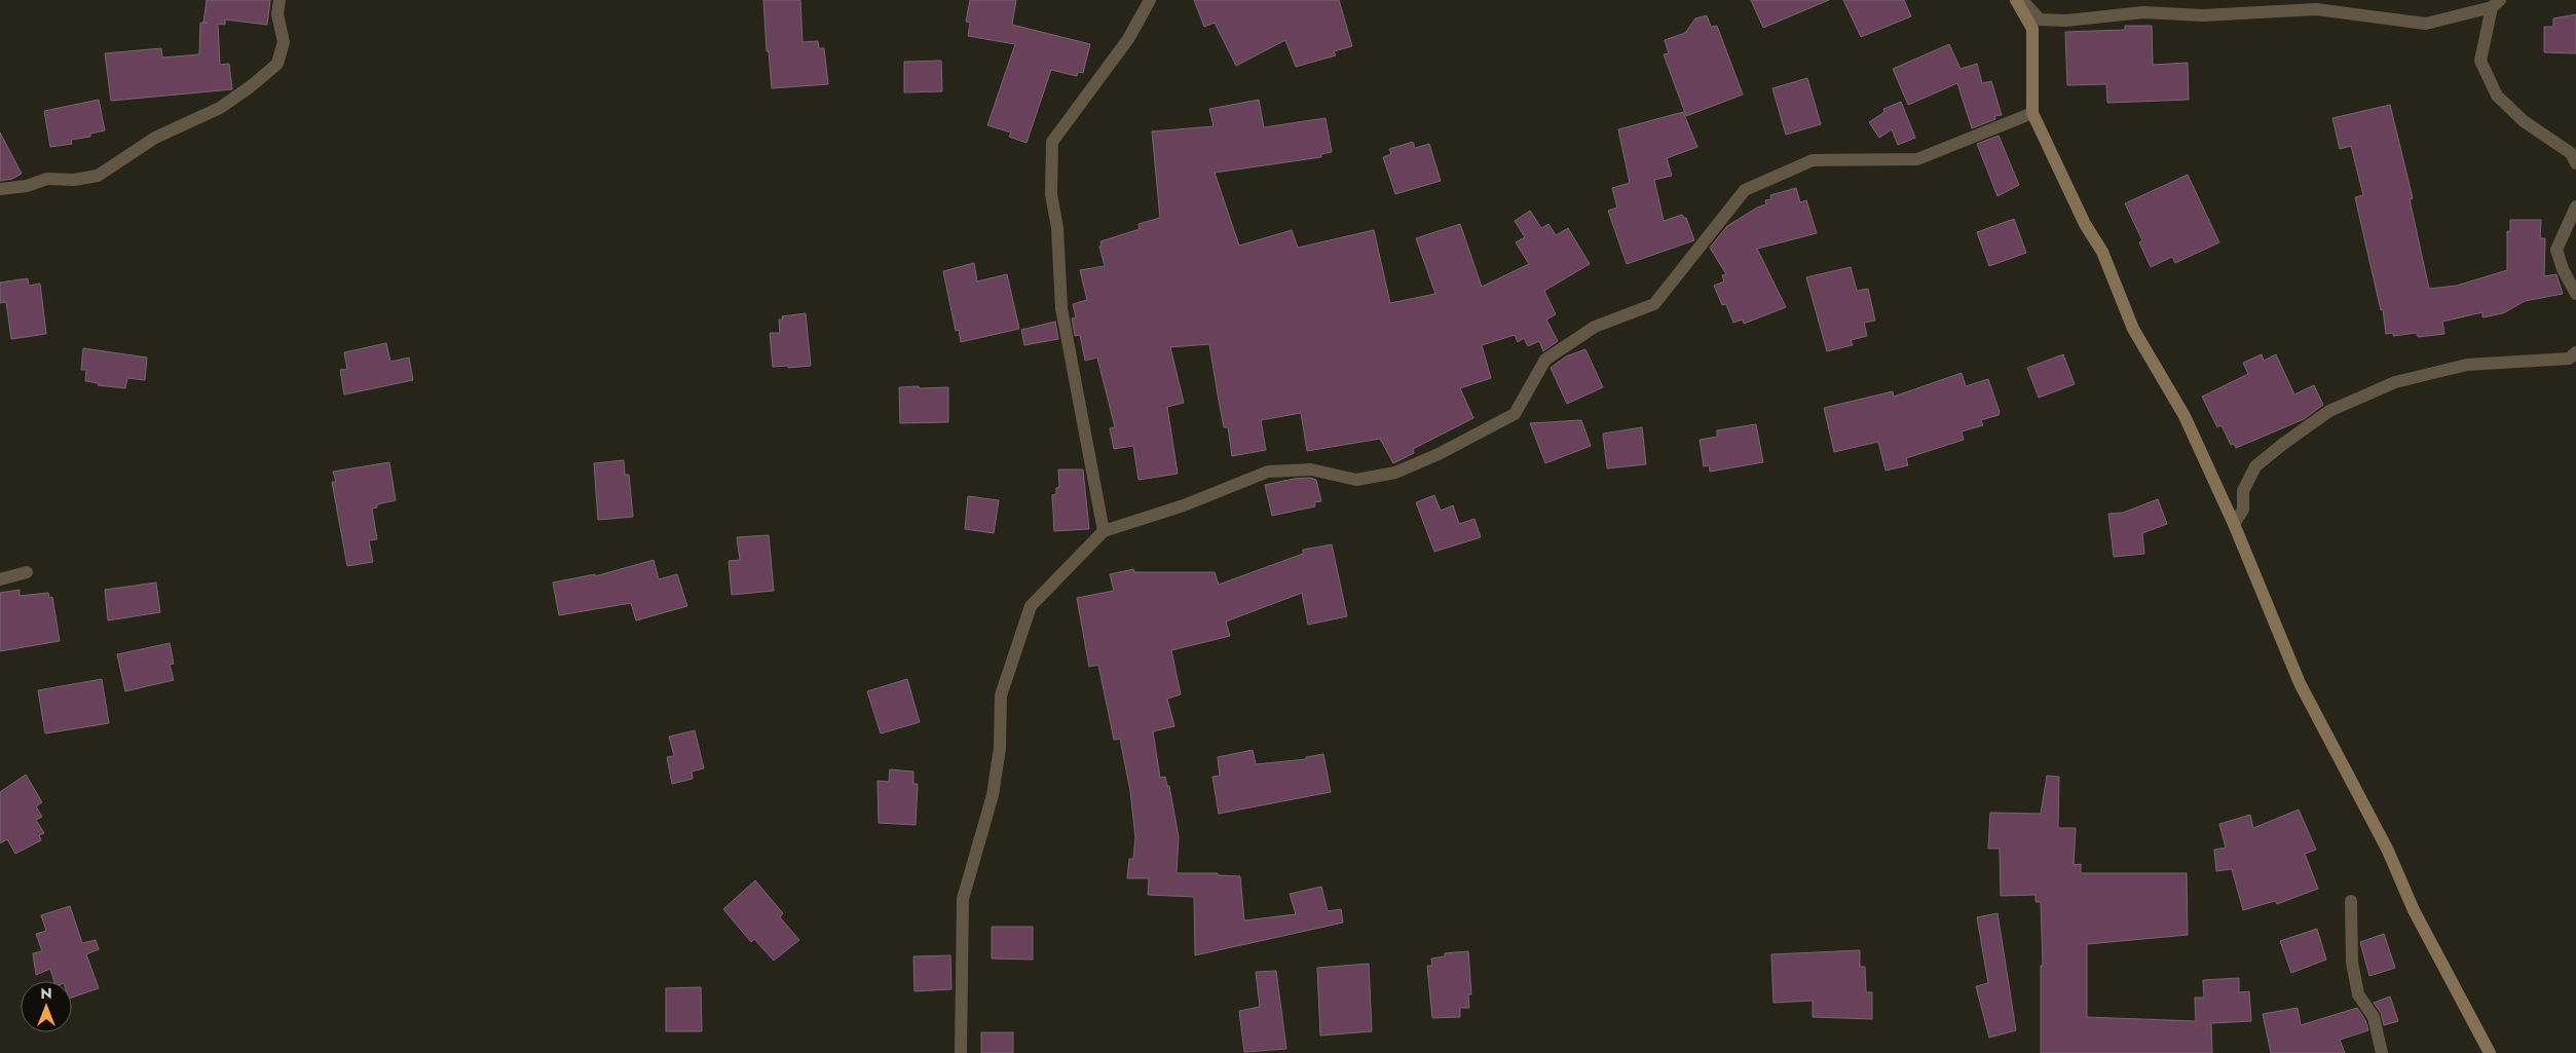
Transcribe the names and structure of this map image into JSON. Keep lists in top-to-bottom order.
{
  "north": "top"
}
